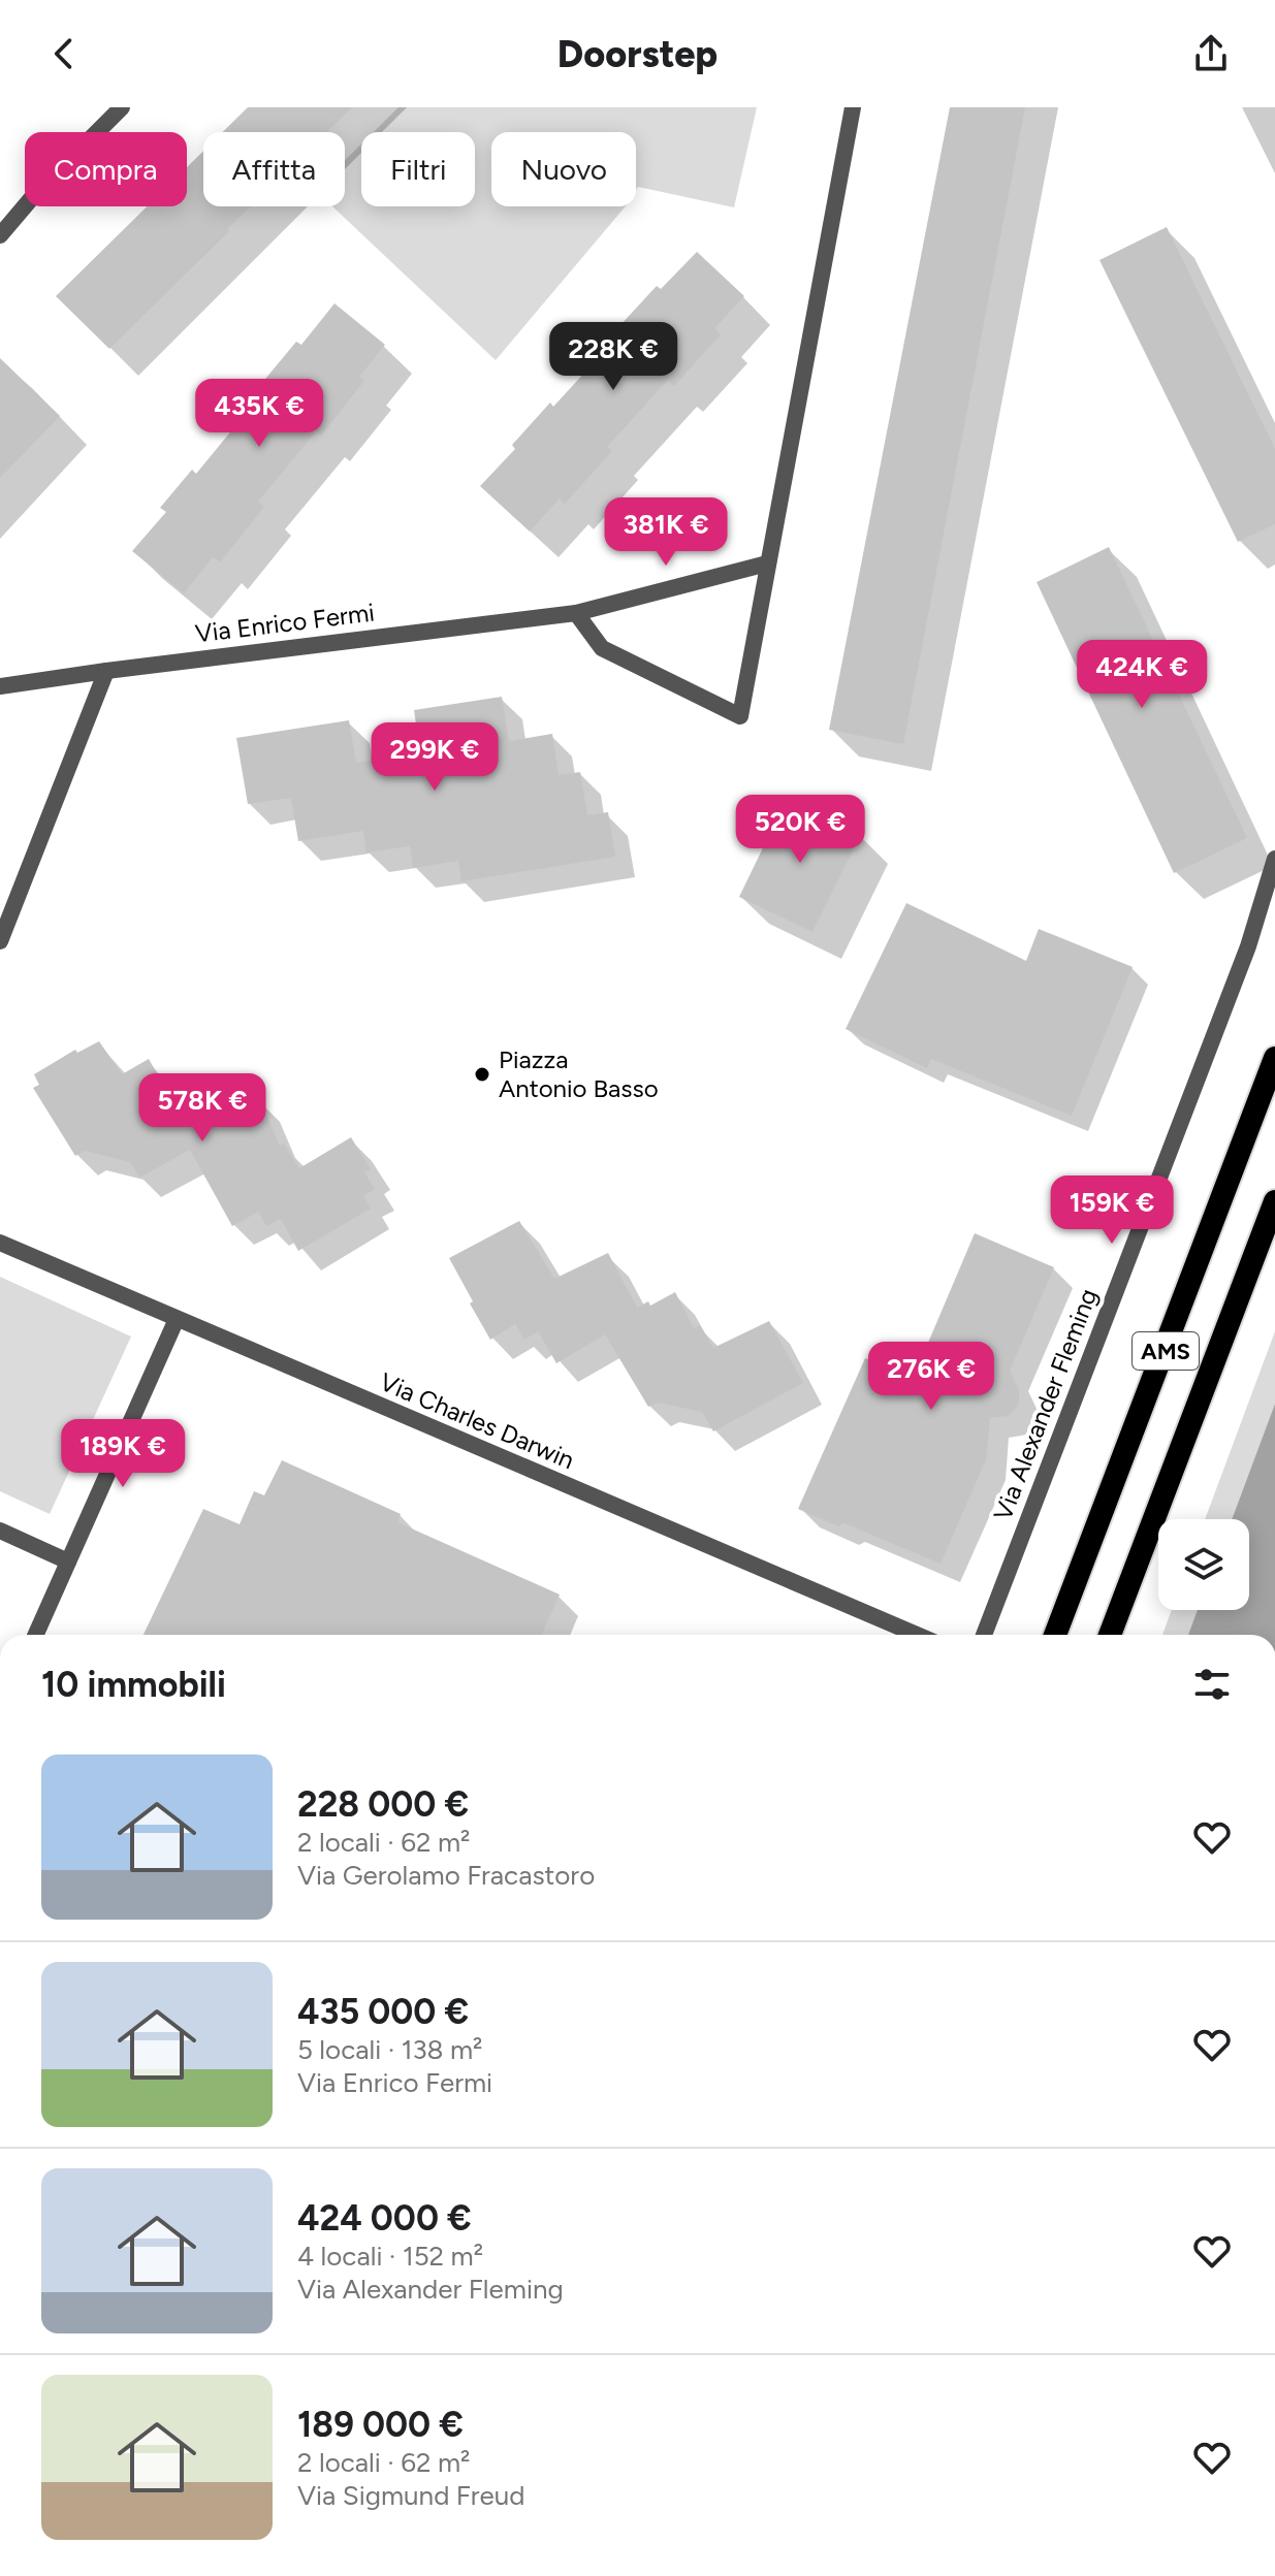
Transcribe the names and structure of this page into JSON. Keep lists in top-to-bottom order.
{
  "streets": {
    "highway": ["AMS"],
    "street": ["Via Enrico Fermi", "Via Alexander Fleming", "Via Charles Darwin"]
  },
  "places": ["Piazza Antonio Basso"],
  "page": {
    "header": "Doorstep",
    "chip": [
      "Compra",
      "Affitta",
      "Filtri",
      "Nuovo"
    ],
    "price": [
      "228K €",
      "435K €",
      "381K €",
      "424K €",
      "299K €",
      "520K €",
      "578K €",
      "159K €",
      "276K €",
      "189K €"
    ],
    "heading": "10 immobili",
    "list": [
      {
        "name": "228 000 €",
        "note": "2 locali · 62 m² · Via Gerolamo Fracastoro"
      },
      {
        "name": "435 000 €",
        "note": "5 locali · 138 m² · Via Enrico Fermi"
      },
      {
        "name": "424 000 €",
        "note": "4 locali · 152 m² · Via Alexander Fleming"
      },
      {
        "name": "189 000 €",
        "note": "2 locali · 62 m² · Via Sigmund Freud"
      }
    ]
  }
}
